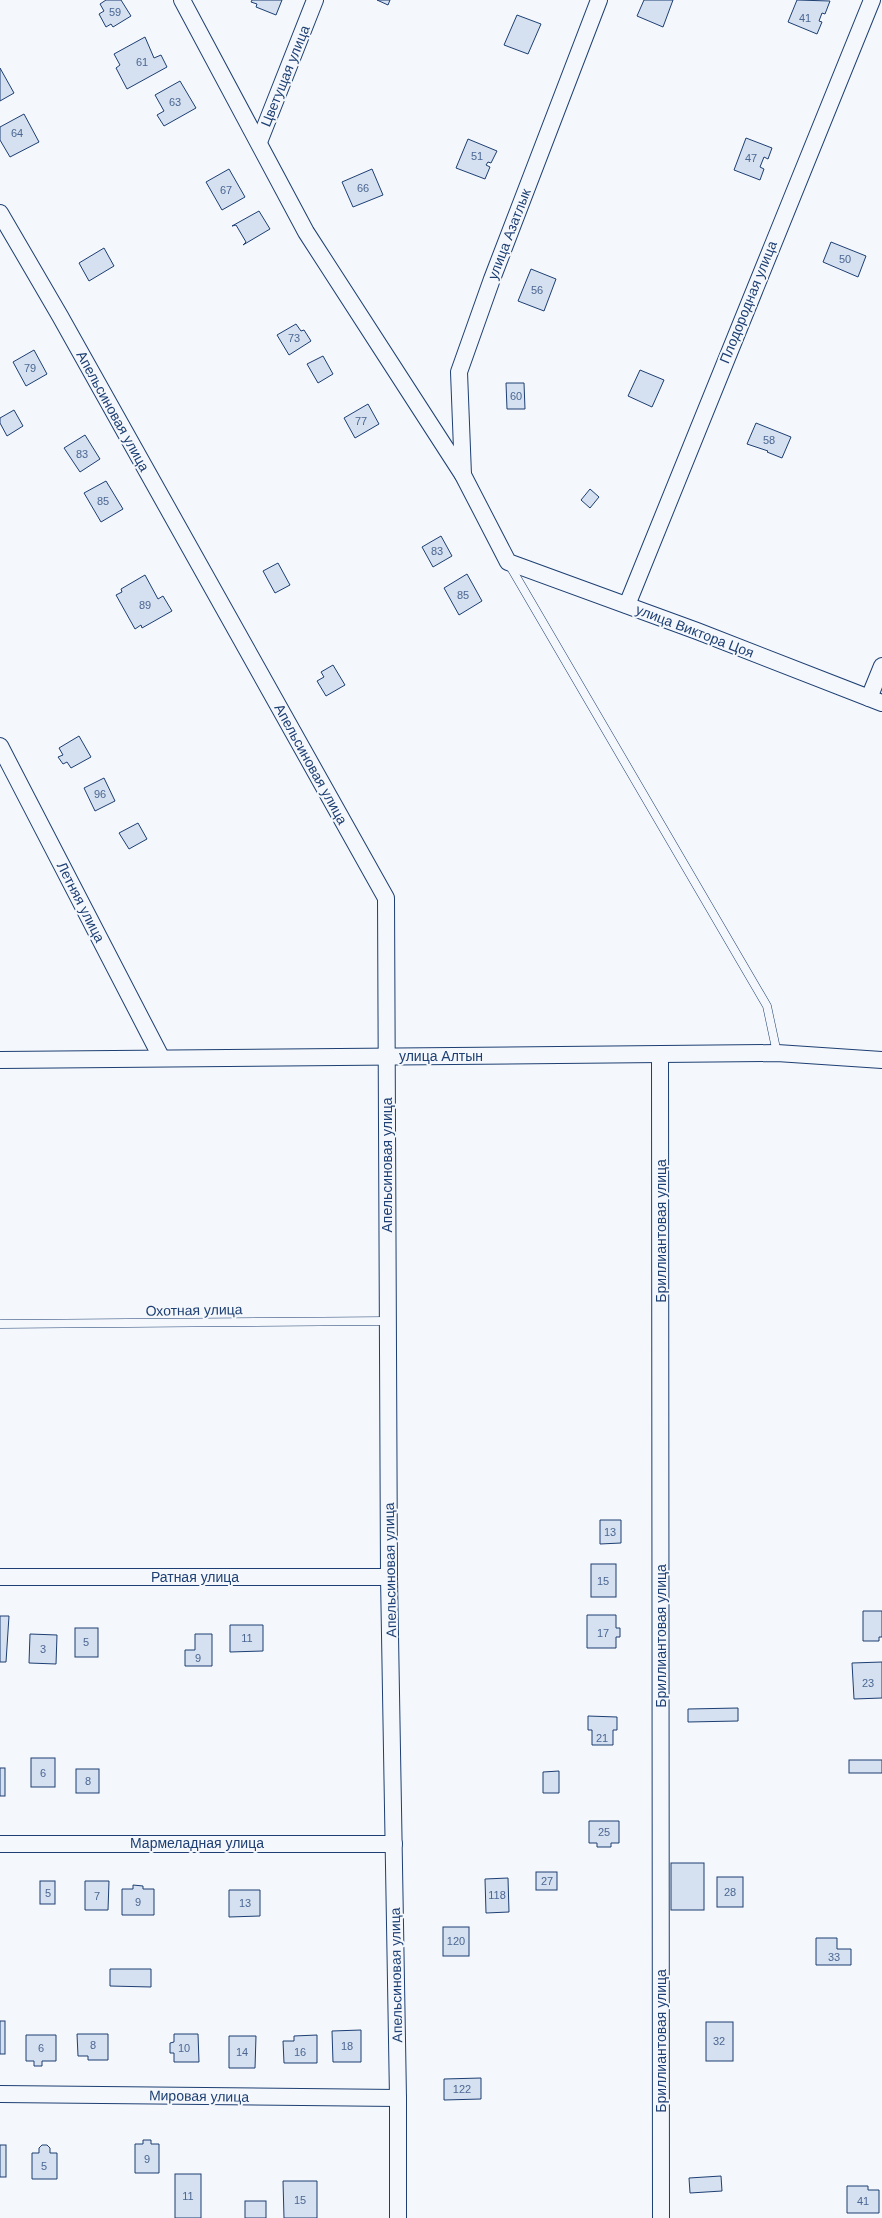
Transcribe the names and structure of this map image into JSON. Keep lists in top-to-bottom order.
{
  "streets": {
    "street": [
      "Цветущая улица",
      "улица Азатлык",
      "Плодородная улица",
      "Апельсиновая улица",
      "улица Виктора Цоя",
      "Летняя улица",
      "улица Алтын",
      "Бриллиантовая улица",
      "Ратная улица",
      "Мармеладная улица",
      "Мировая улица"
    ],
    "lane": ["Охотная улица"]
  },
  "crossings": [
    ["Цветущая улица", "улица Азатлык"],
    ["Цветущая улица", "улица Виктора Цоя"],
    ["Плодородная улица", "улица Виктора Цоя"],
    ["Апельсиновая улица", "улица Алтын"],
    ["Апельсиновая улица", "Охотная улица"],
    ["Апельсиновая улица", "Ратная улица"],
    ["Апельсиновая улица", "Мармеладная улица"],
    ["Апельсиновая улица", "Мировая улица"],
    ["Летняя улица", "улица Алтын"],
    ["улица Алтын", "Бриллиантовая улица"]
  ],
  "house_numbers": [
    "59",
    "41",
    "61",
    "63",
    "64",
    "51",
    "47",
    "66",
    "67",
    "50",
    "56",
    "73",
    "79",
    "60",
    "77",
    "58",
    "83",
    "85",
    "83",
    "85",
    "89",
    "96",
    "13",
    "15",
    "17",
    "11",
    "5",
    "3",
    "9",
    "23",
    "21",
    "6",
    "8",
    "25",
    "27",
    "28",
    "5",
    "118",
    "7",
    "9",
    "13",
    "120",
    "33",
    "32",
    "8",
    "18",
    "6",
    "10",
    "14",
    "16",
    "122",
    "9",
    "5",
    "11",
    "15",
    "41"
  ]
}
